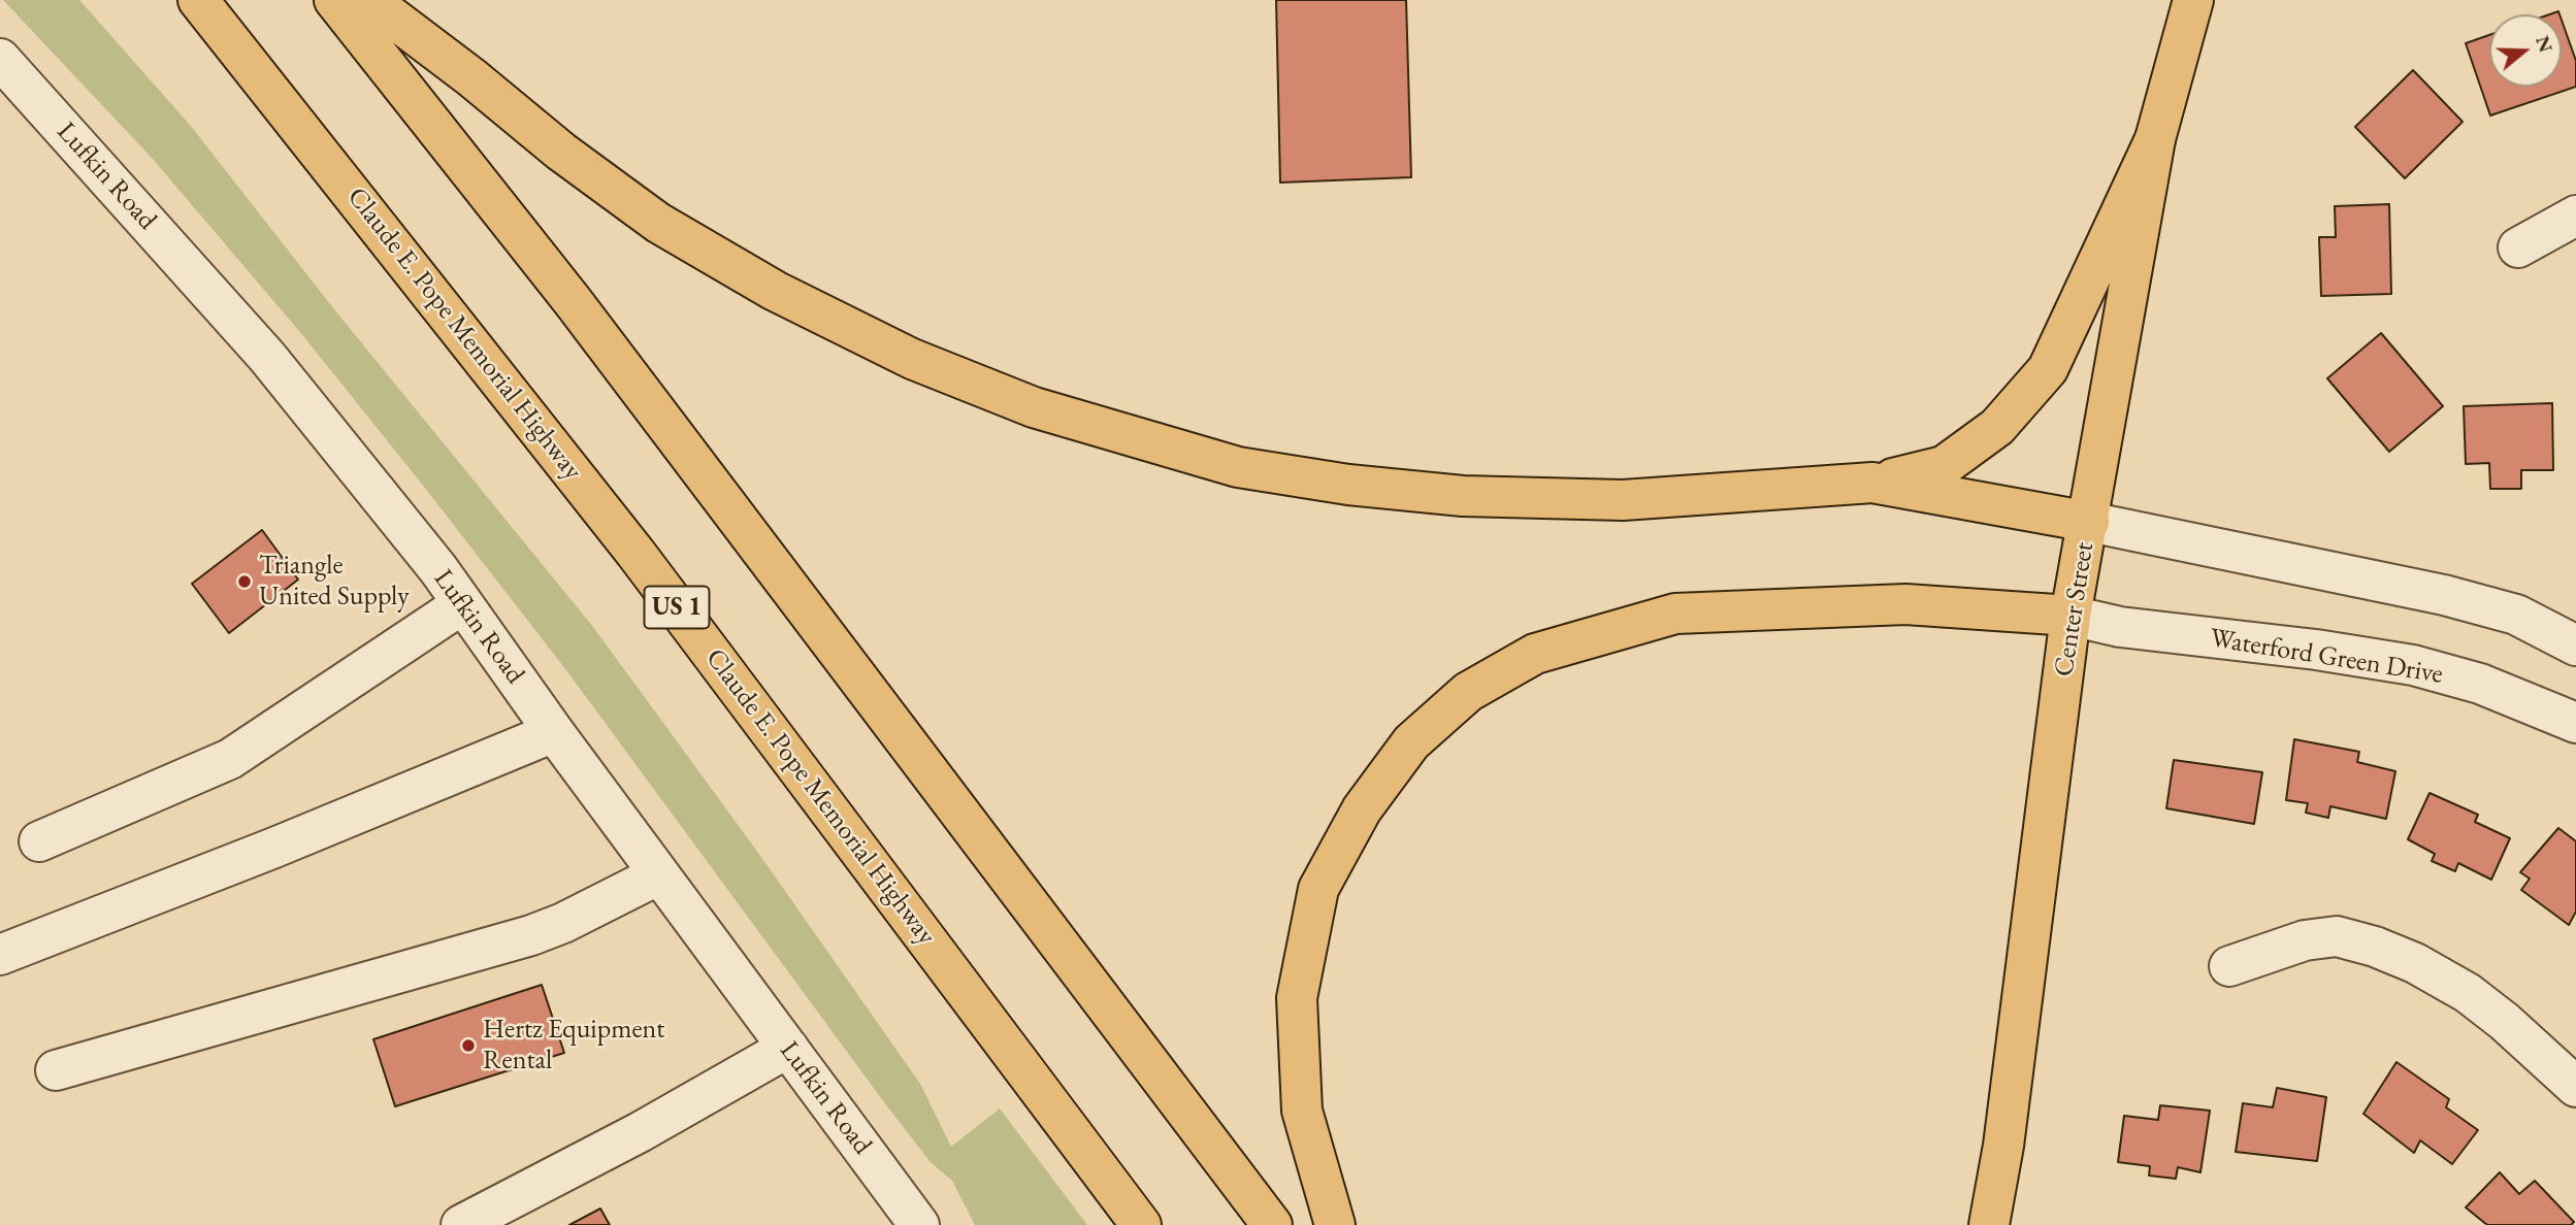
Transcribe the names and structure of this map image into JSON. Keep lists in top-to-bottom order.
{
  "streets": {
    "main road": ["Claude E. Pope Memorial Highway", "US 1", "Center Street"],
    "street": ["Lufkin Road", "Waterford Green Drive"]
  },
  "crossings": [
    ["Center Street", "Waterford Green Drive"]
  ],
  "places": ["Triangle United Supply", "Hertz Equipment Rental"],
  "north": "right"
}
